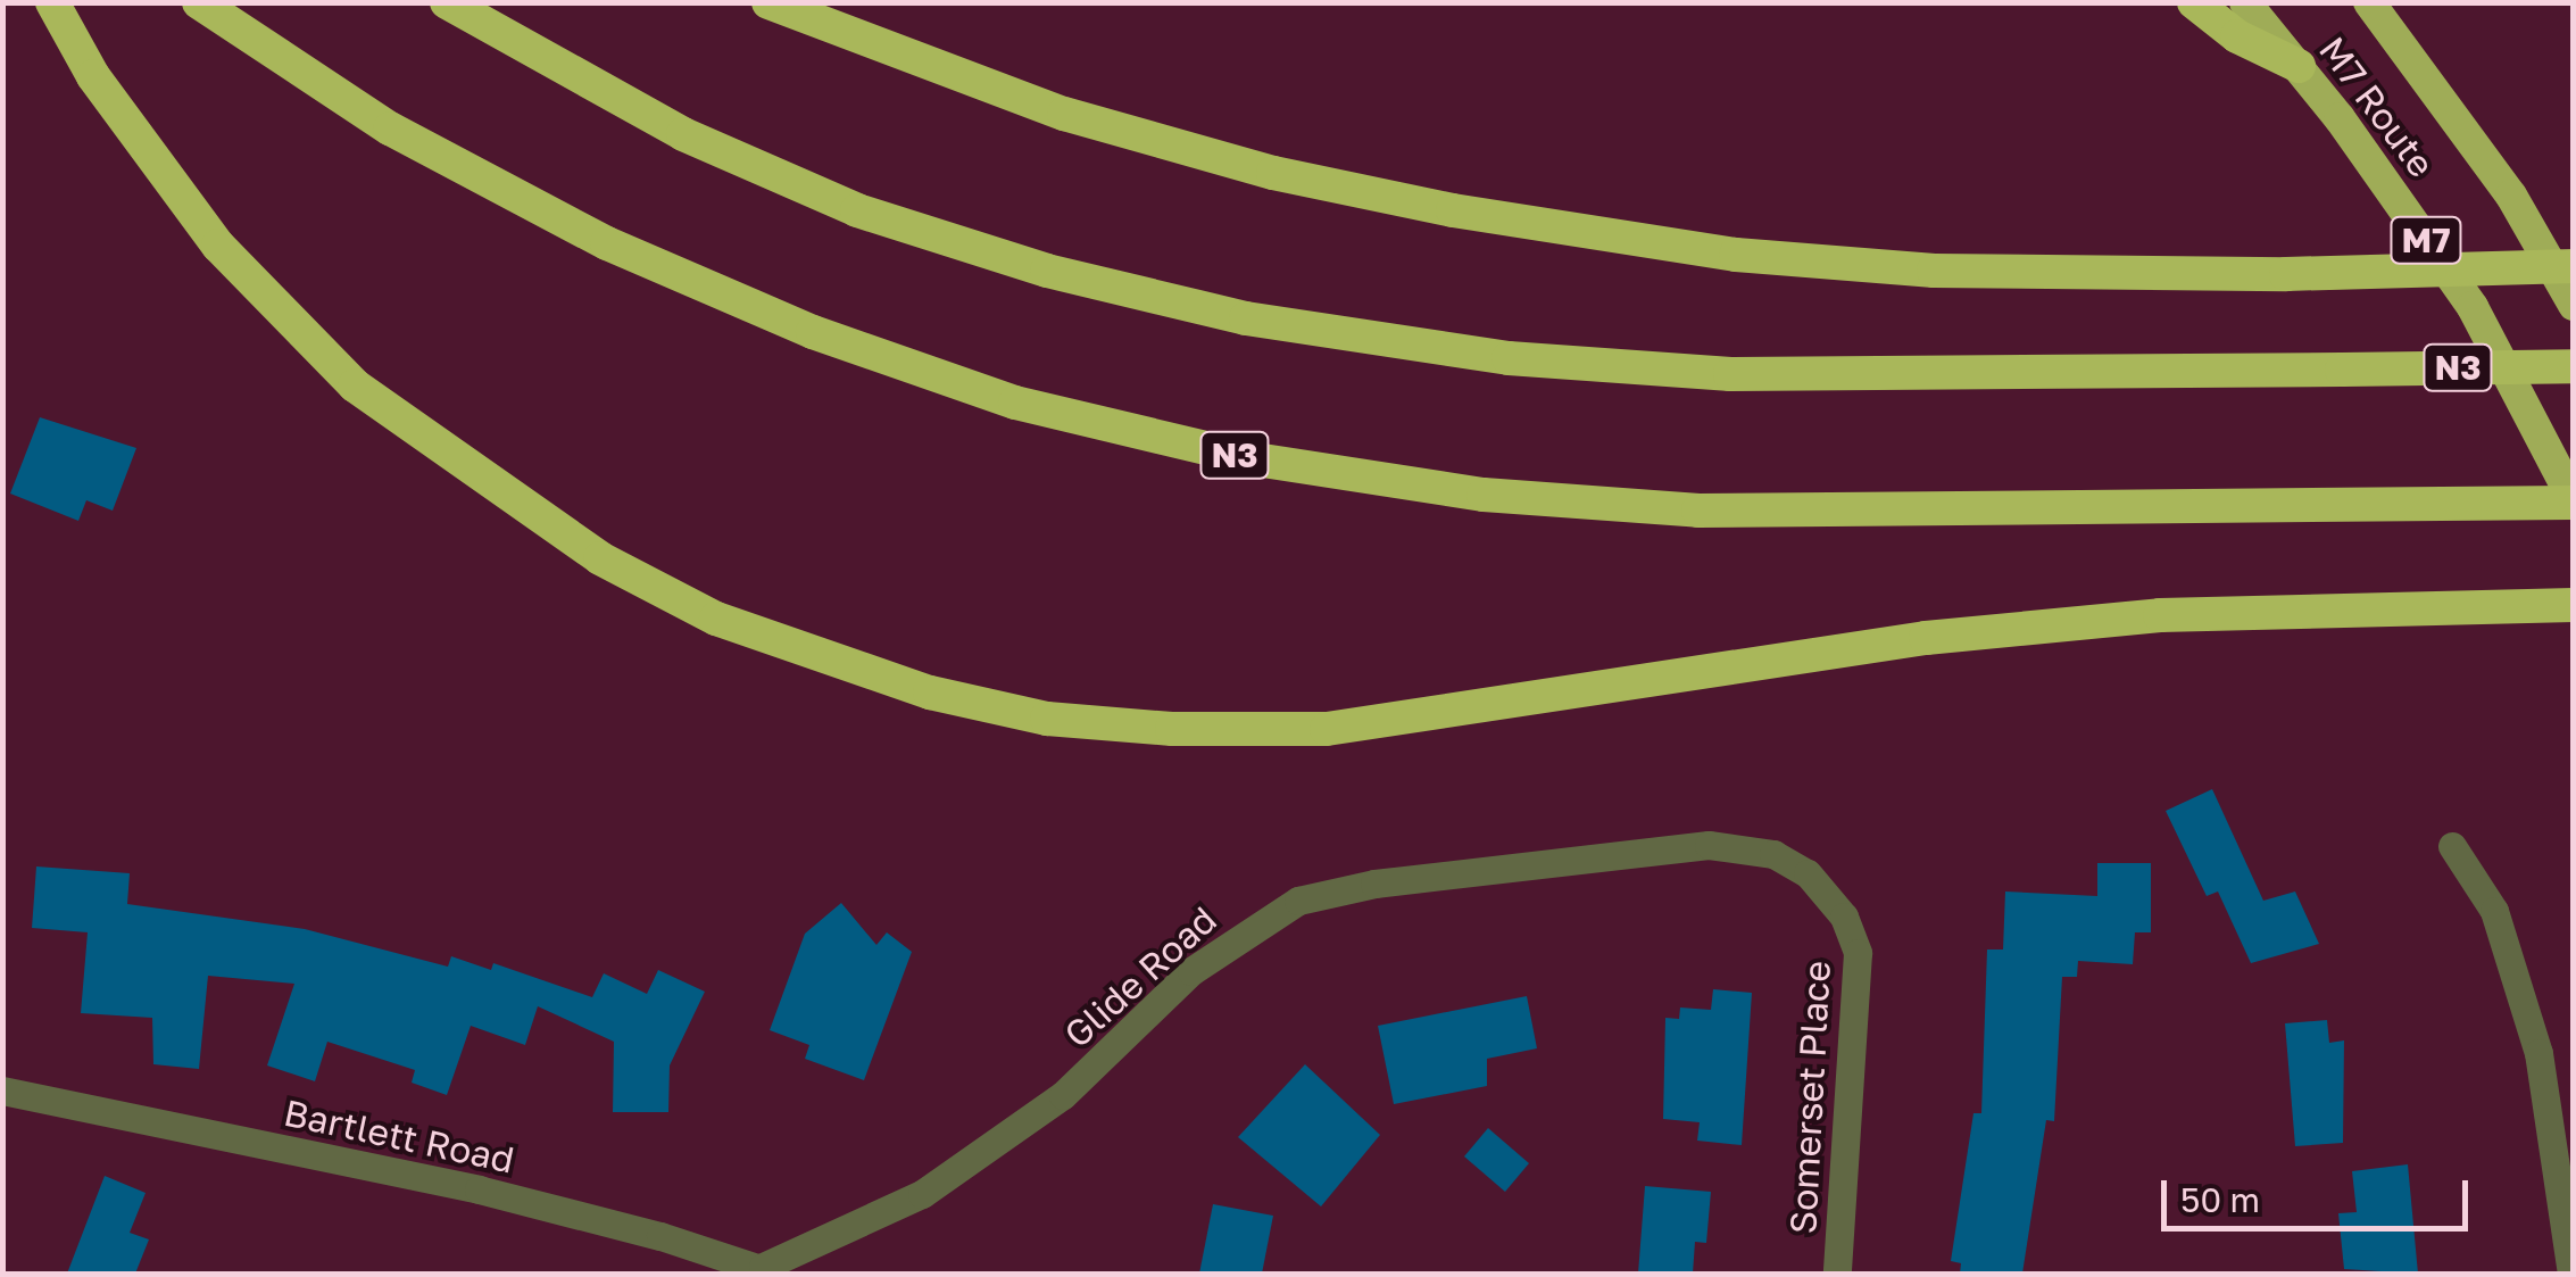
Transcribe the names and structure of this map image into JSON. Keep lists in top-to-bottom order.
{
  "streets": {
    "highway": ["M7 Route", "M7", "N3"],
    "street": ["Glide Road", "Somerset Place", "Bartlett Road"]
  },
  "crossings": [
    ["M7 Route", "N3"],
    ["Glide Road", "Somerset Place"],
    ["Glide Road", "Bartlett Road"]
  ],
  "scale_bar": "50 m"
}
